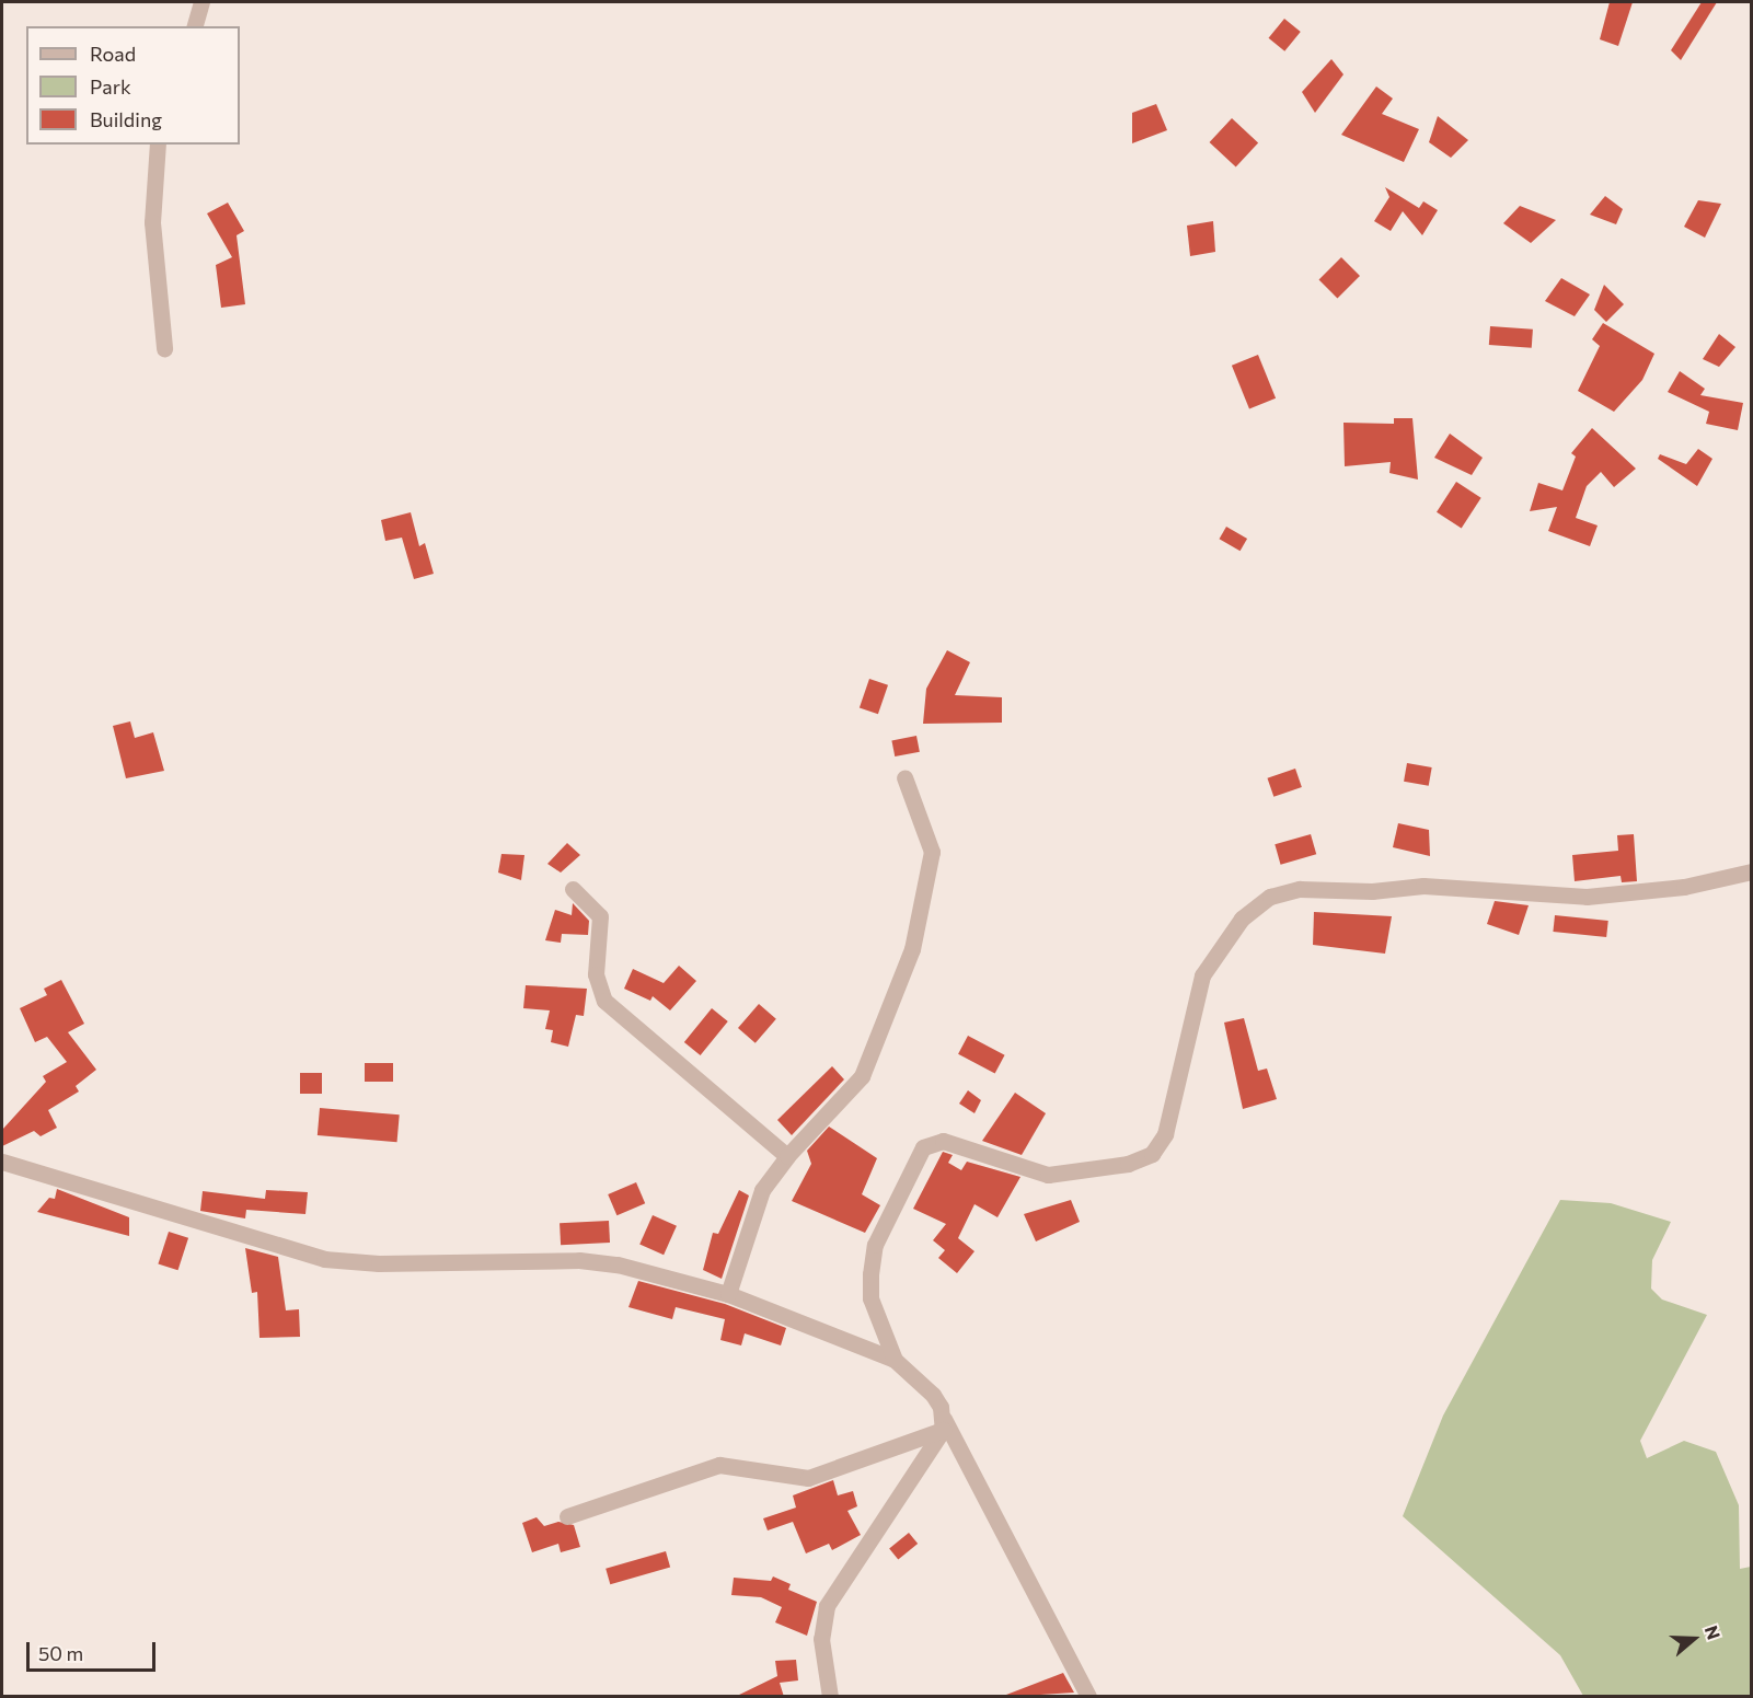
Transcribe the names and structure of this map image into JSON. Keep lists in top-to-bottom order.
{
  "legend": ["Road", "Park", "Building"],
  "scale_bar": "50 m",
  "north": "right"
}
